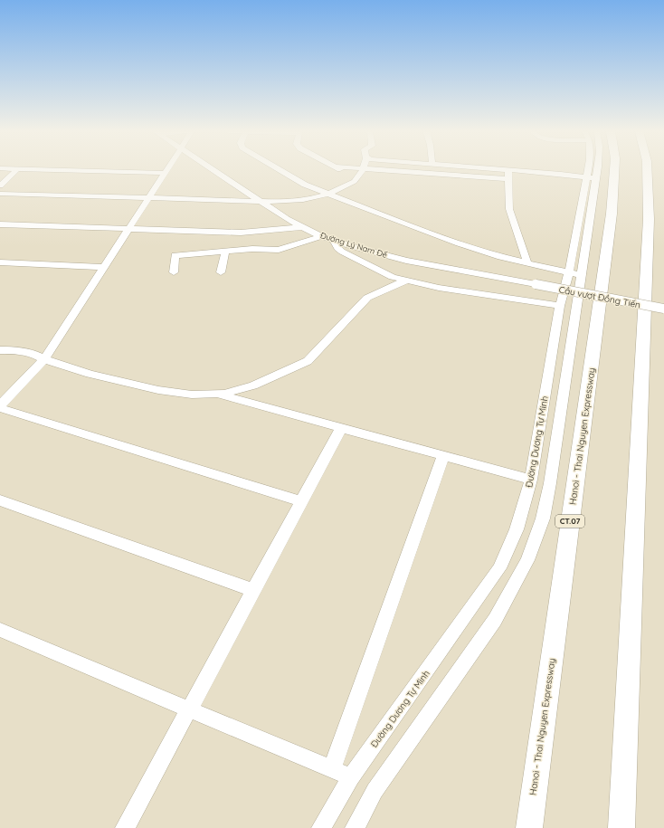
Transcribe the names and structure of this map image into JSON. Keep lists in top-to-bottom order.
{
  "streets": {
    "highway": ["Hanoi - Thai Nguyen Expressway", "CT.07"],
    "street": ["Đường Lý Nam Đế", "Cầu vượt Đồng Tiến", "Đường Dương Tự Minh"]
  },
  "crossings": [
    ["Đường Lý Nam Đế", "Cầu vượt Đồng Tiến"]
  ]
}
